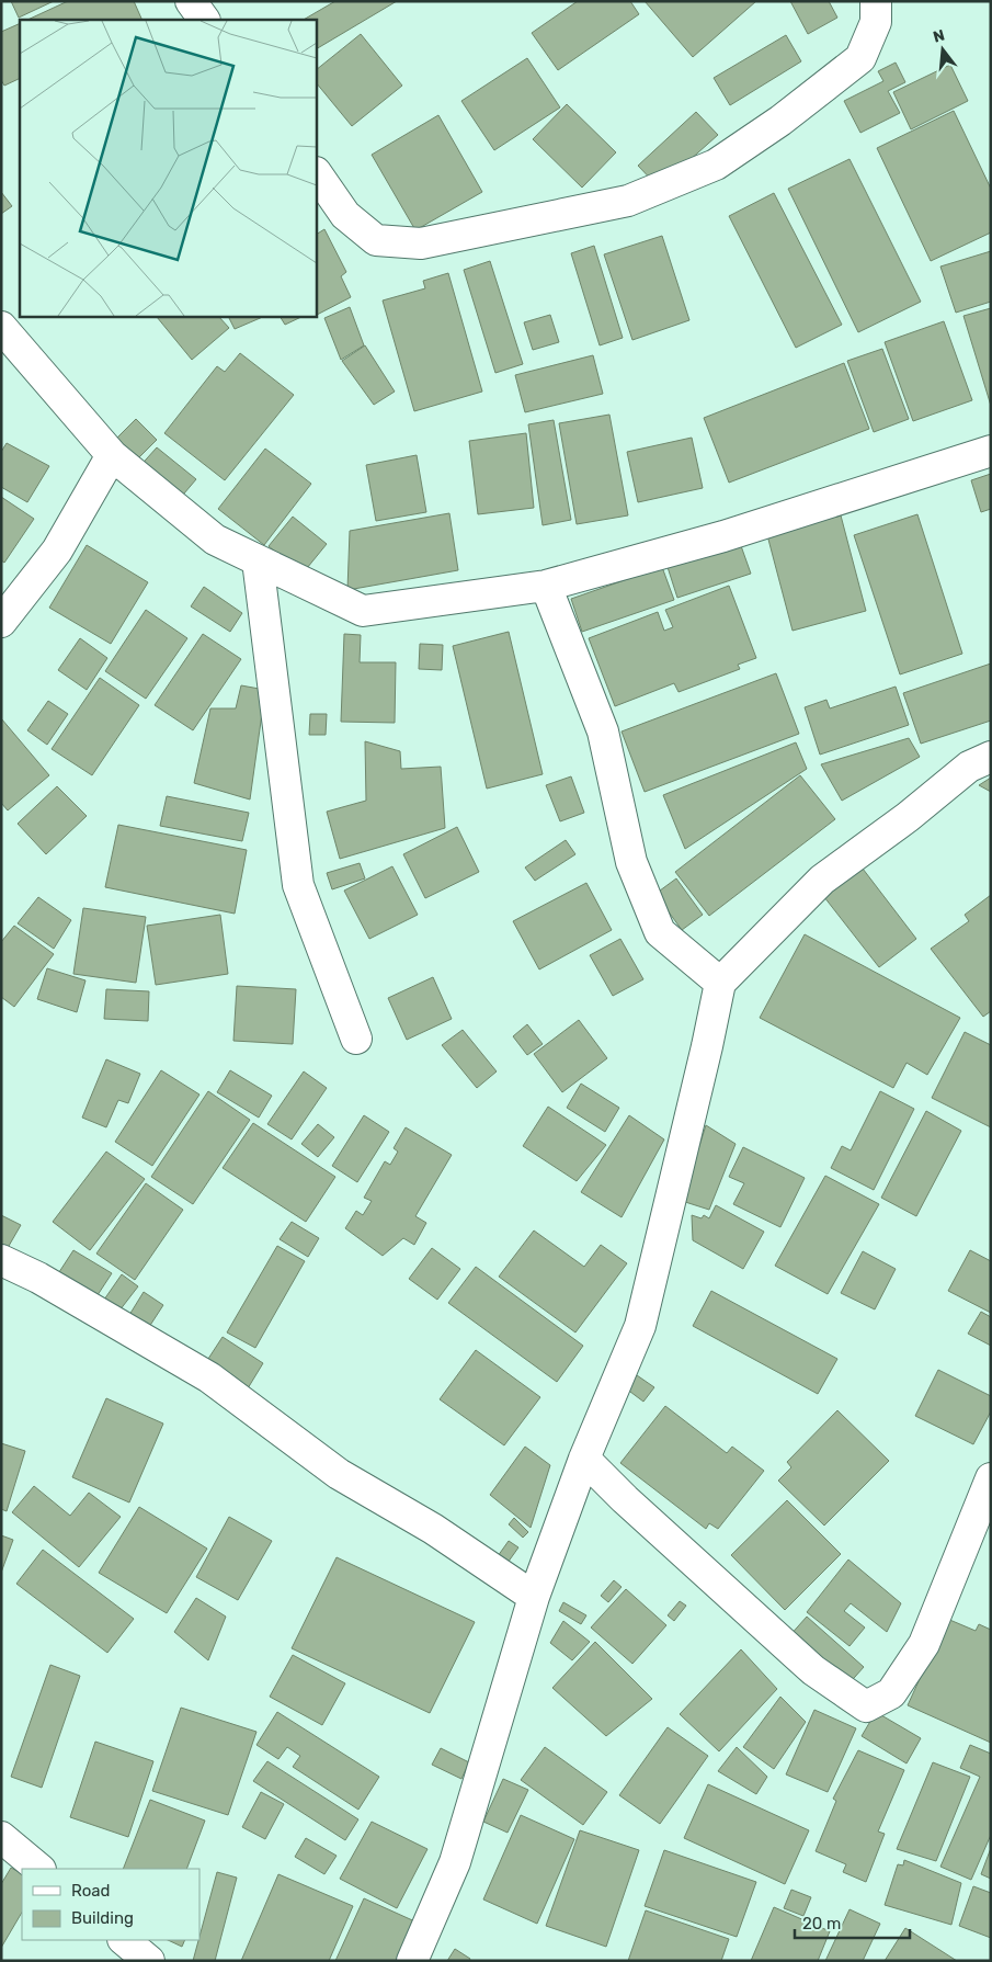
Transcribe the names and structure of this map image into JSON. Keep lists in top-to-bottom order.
{
  "legend": ["Road", "Building"],
  "scale_bar": "20 m",
  "north": "top"
}
